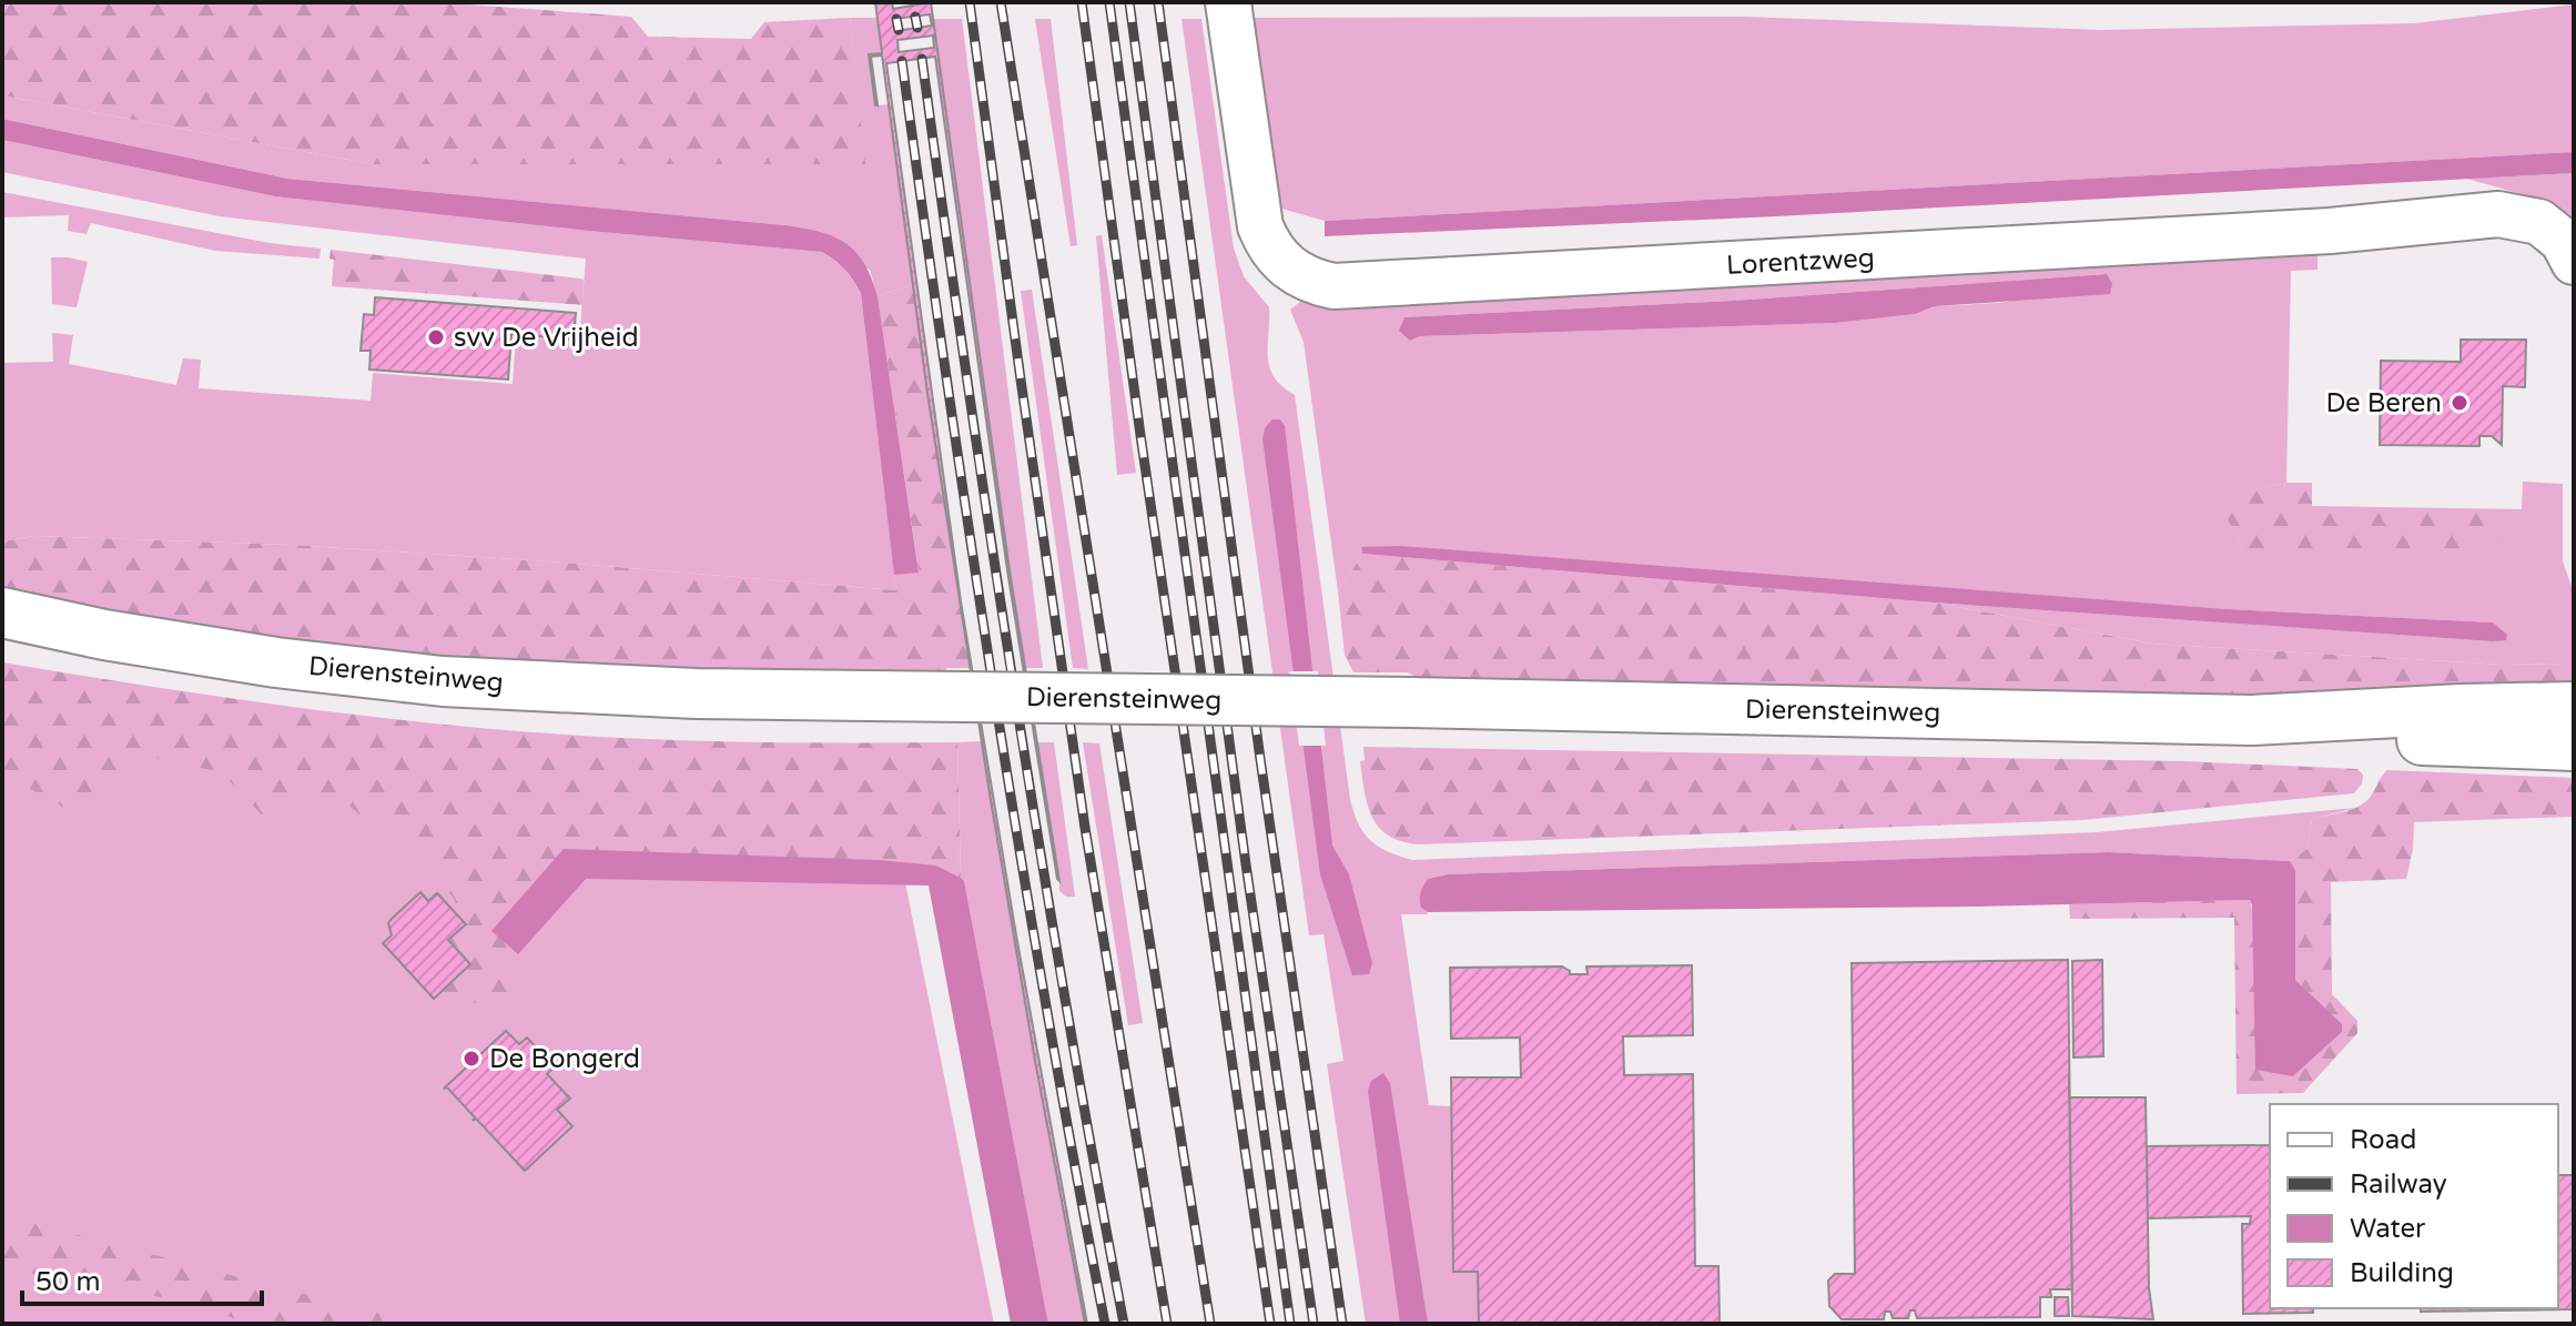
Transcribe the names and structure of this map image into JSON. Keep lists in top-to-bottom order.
{
  "streets": {
    "main road": ["Dierensteinweg"],
    "street": ["Lorentzweg"]
  },
  "places": ["svv De Vrijheid", "De Beren", "De Bongerd"],
  "legend": [
    "Road",
    "Railway",
    "Water",
    "Building"
  ],
  "scale_bar": "50 m"
}
